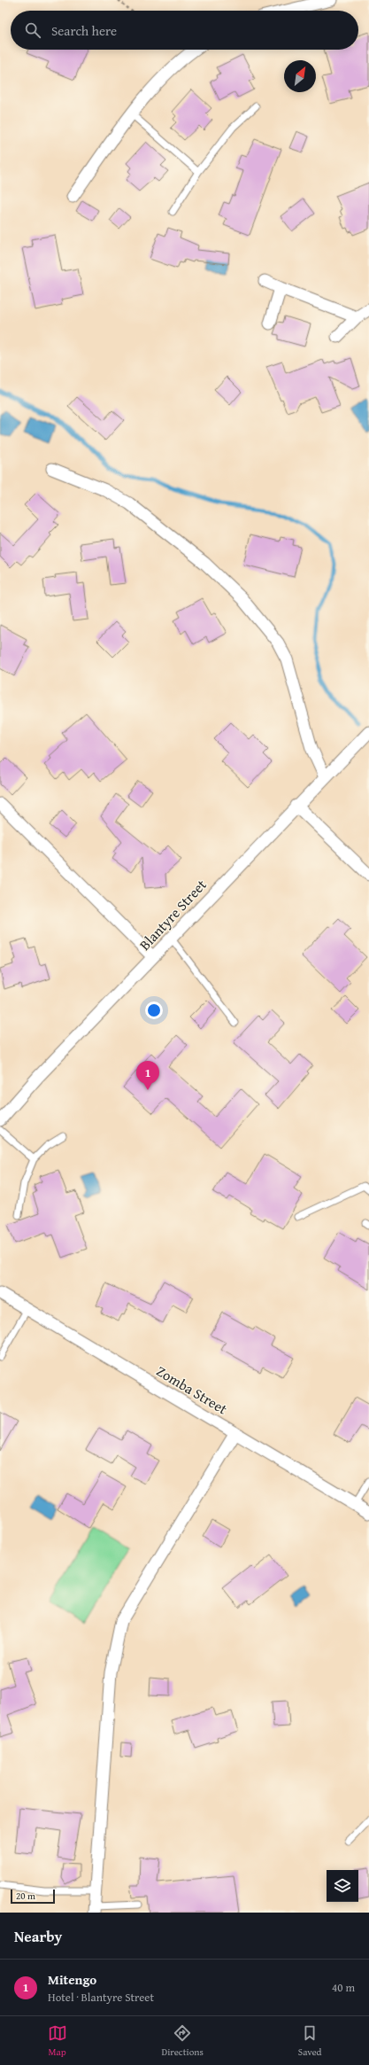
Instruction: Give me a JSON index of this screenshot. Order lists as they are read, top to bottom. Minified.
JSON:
{"streets":{"street":["Blantyre Street","Zomba Street"]},"scale_bar":"20 m","north":"top right","page":{"search":"Search here","pins":"1","scale":"20 m","heading":"Nearby","list":[{"mark":"1","name":"Mitengo","note":"Hotel · Blantyre Street","value":"40 m"}],"nav":["Map","Directions","Saved"]}}
